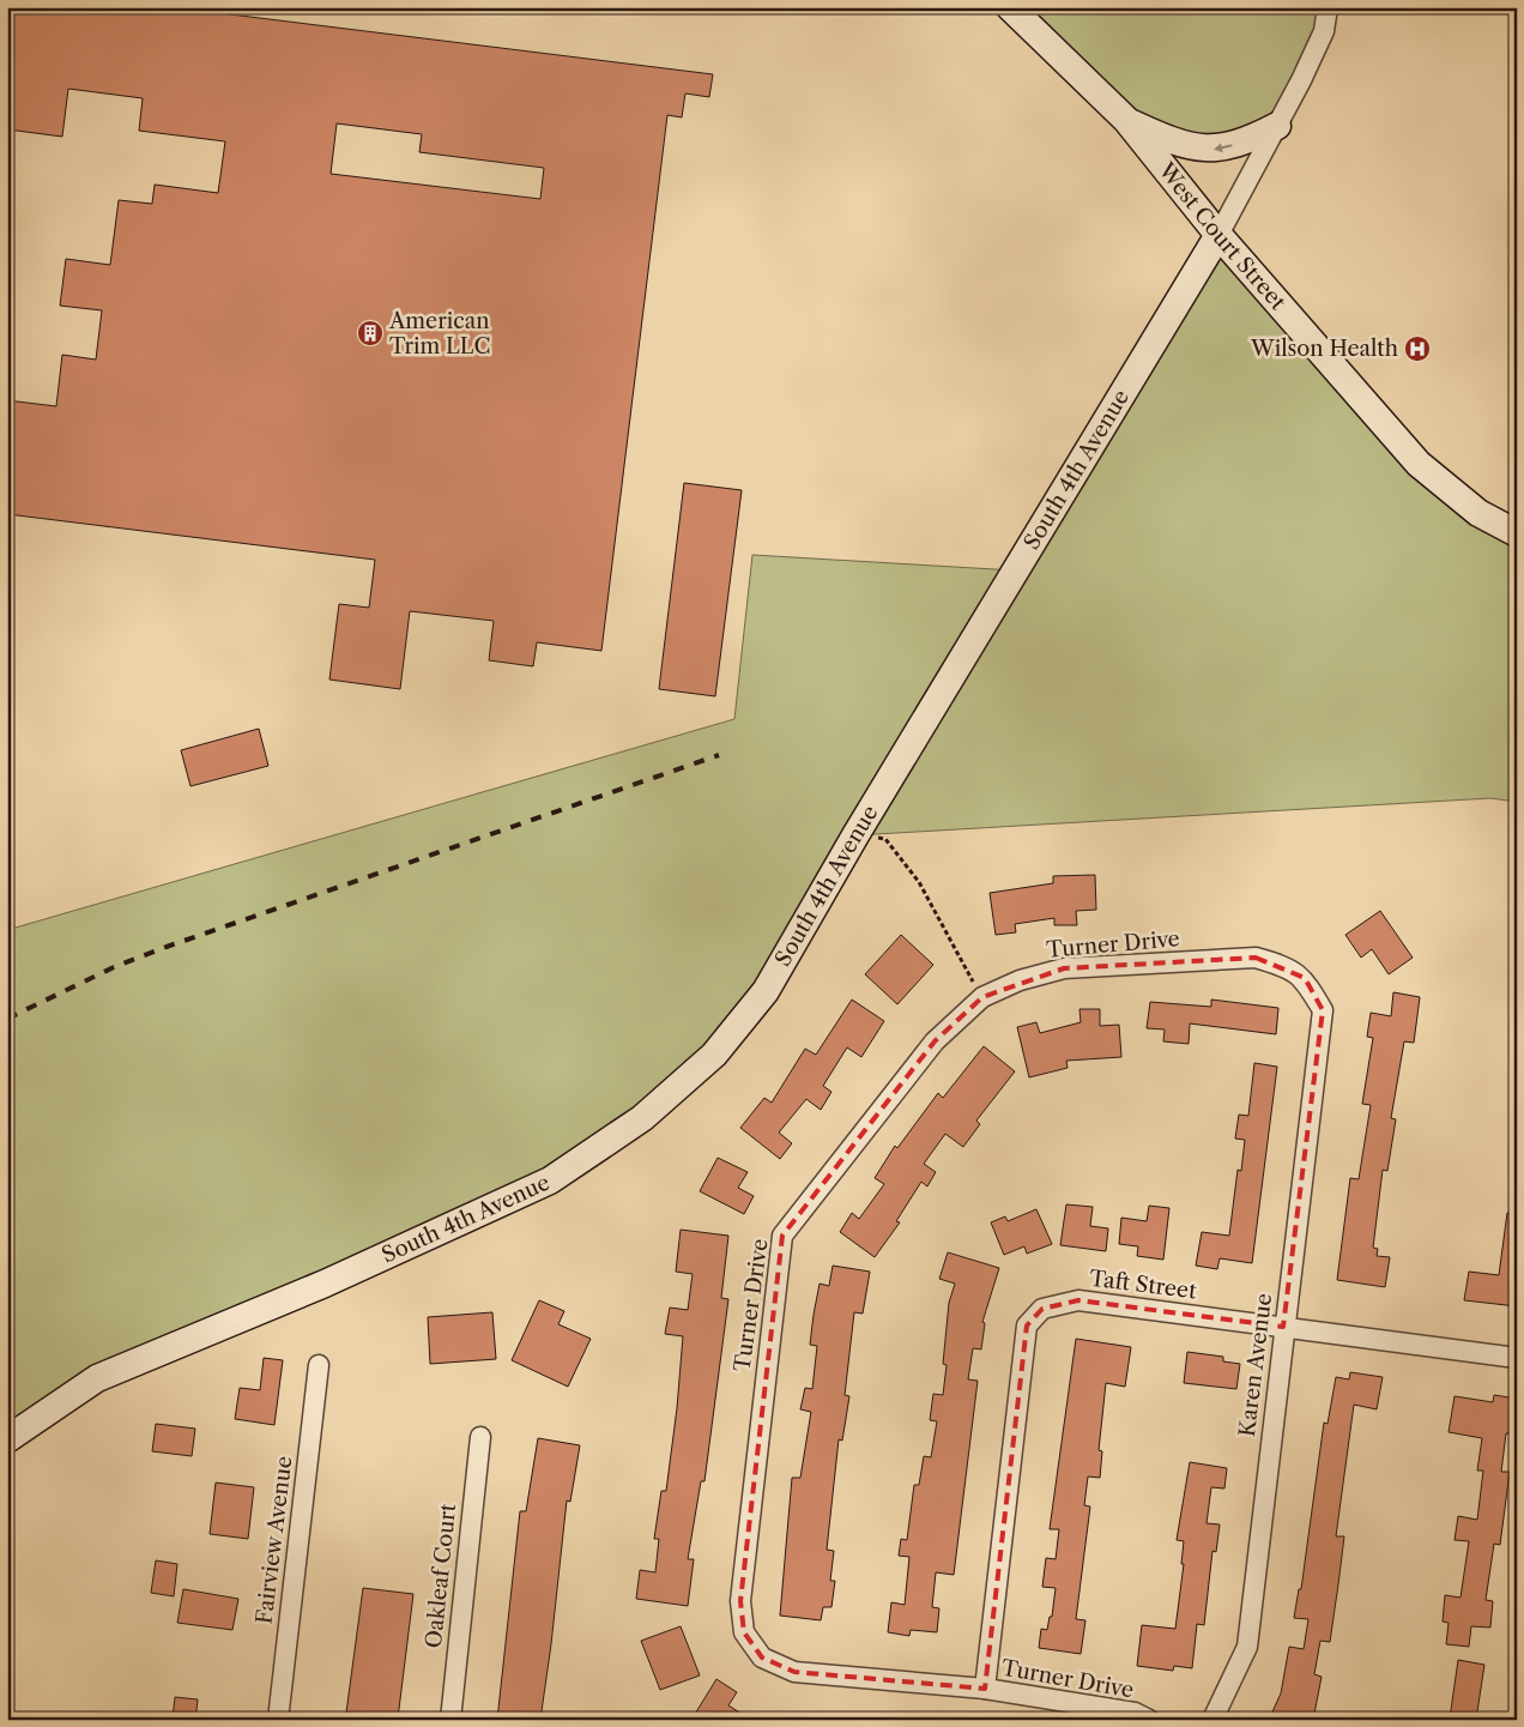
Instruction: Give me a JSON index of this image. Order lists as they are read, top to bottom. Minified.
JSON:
{"streets":{"street":["West Court Street","South 4th Avenue","Turner Drive","Taft Street","Karen Avenue","Fairview Avenue","Oakleaf Court"]},"crossings":[["West Court Street","South 4th Avenue"],["Turner Drive","Taft Street"],["Turner Drive","Karen Avenue"],["Taft Street","Karen Avenue"]],"places":{"building":["American Trim LLC"],"hospital":["Wilson Health"]}}
